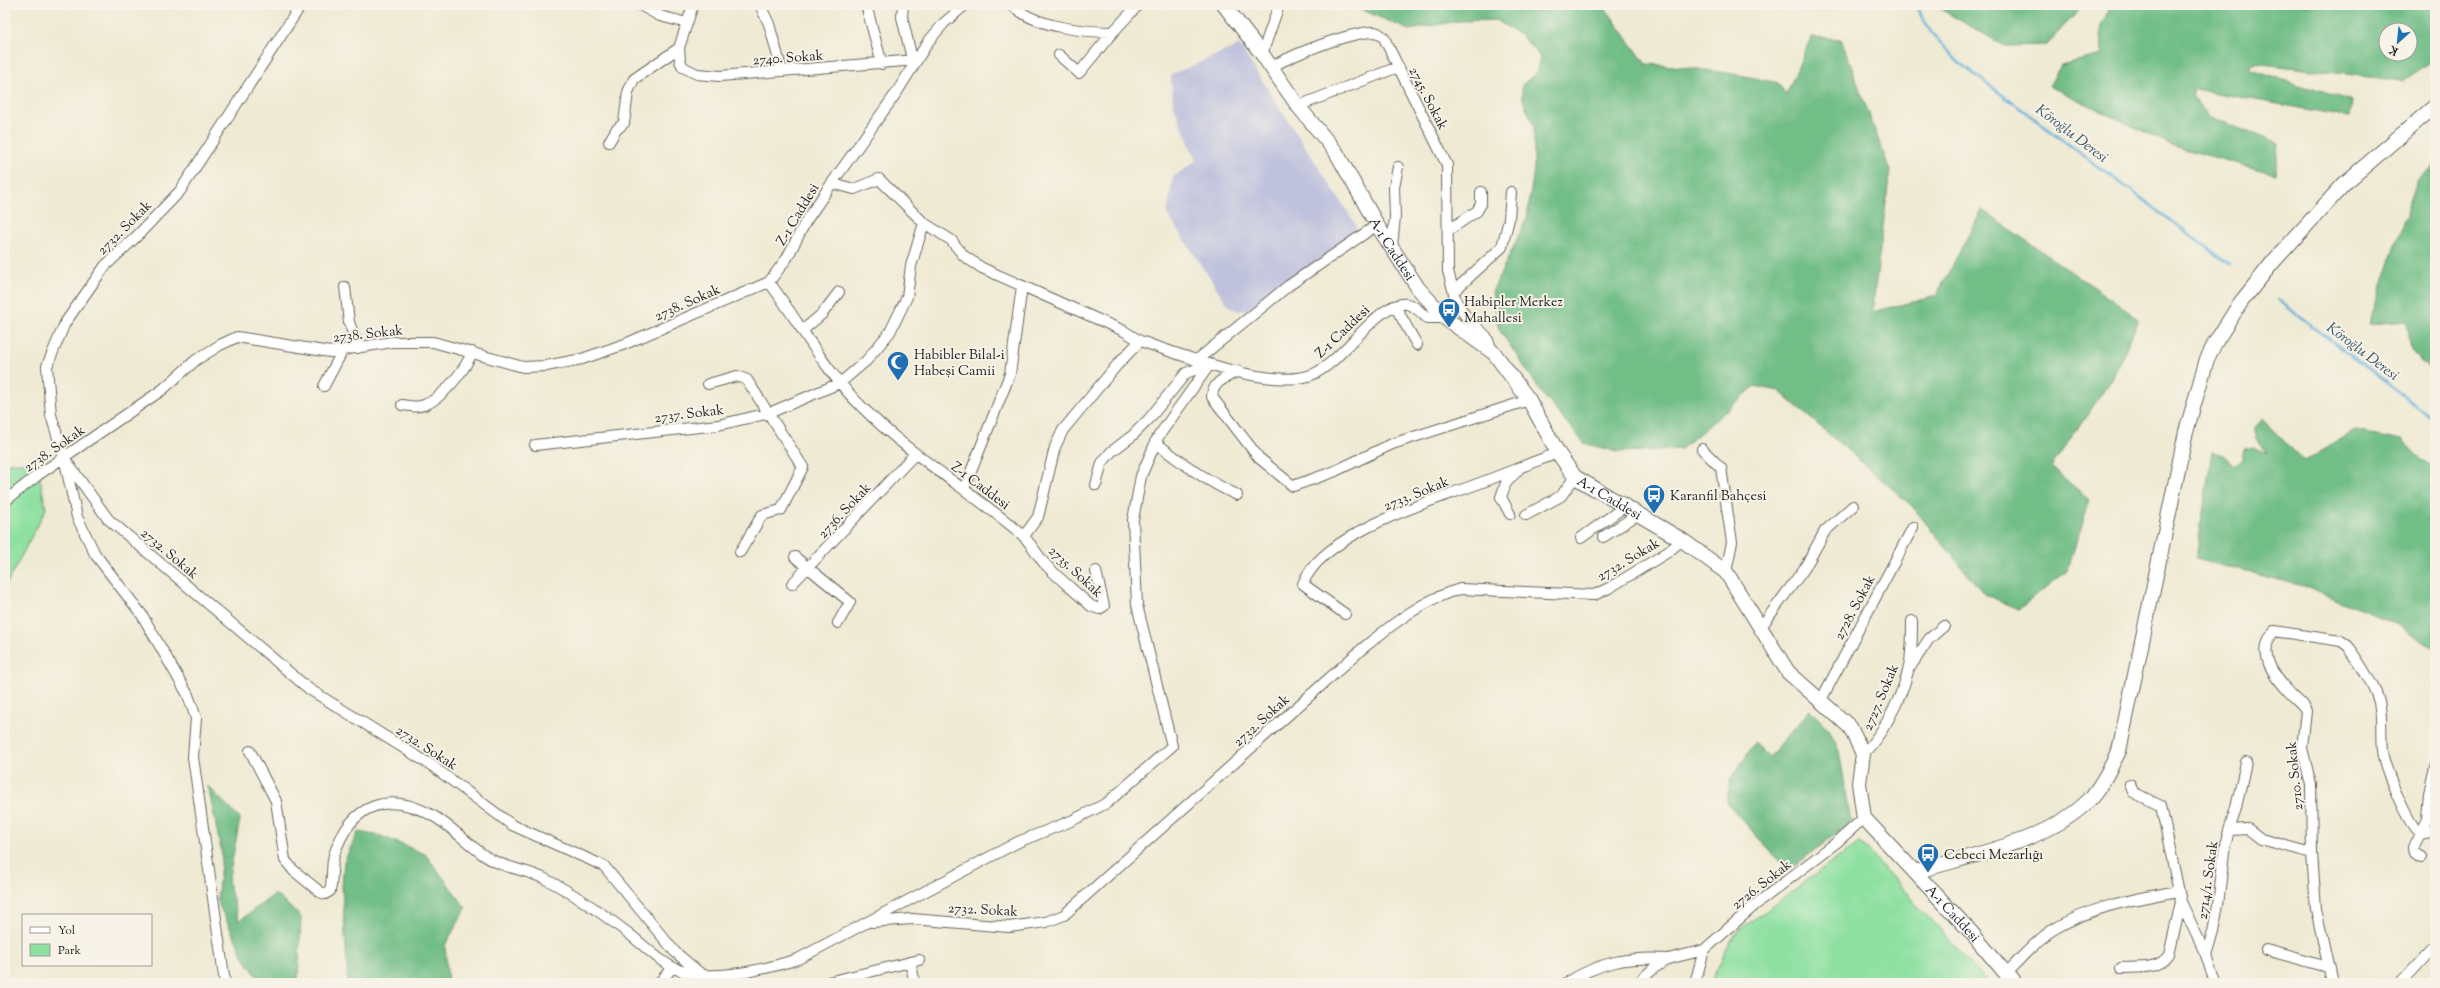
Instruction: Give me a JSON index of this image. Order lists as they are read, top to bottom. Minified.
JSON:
{"streets":{"main road":["A-1 Caddesi"],"street":["2740. Sokak","2745. Sokak","Z-1 Caddesi","2732. Sokak","2738. Sokak","2737. Sokak","2733. Sokak","2736. Sokak","2735. Sokak","2728. Sokak","2727. Sokak","2710. Sokak","2714/1. Sokak","2726. Sokak"]},"crossings":[["2740. Sokak","Z-1 Caddesi"],["2745. Sokak","A-1 Caddesi"],["Z-1 Caddesi","2738. Sokak"],["Z-1 Caddesi","2737. Sokak"],["Z-1 Caddesi","2736. Sokak"],["Z-1 Caddesi","2735. Sokak"],["2732. Sokak","A-1 Caddesi"],["2732. Sokak","2738. Sokak"],["A-1 Caddesi","2733. Sokak"],["A-1 Caddesi","2728. Sokak"],["A-1 Caddesi","2727. Sokak"],["A-1 Caddesi","2726. Sokak"]],"water":["Köroğlu Deresi"],"places":{"bus stop":["Habipler Merkez Mahallesi","Karanfil Bahçesi","Cebeci Mezarlığı"],"mosque":["Habibler Bilal-i Habeşi Camii"]},"legend":["Yol","Park"],"north":"bottom left"}
